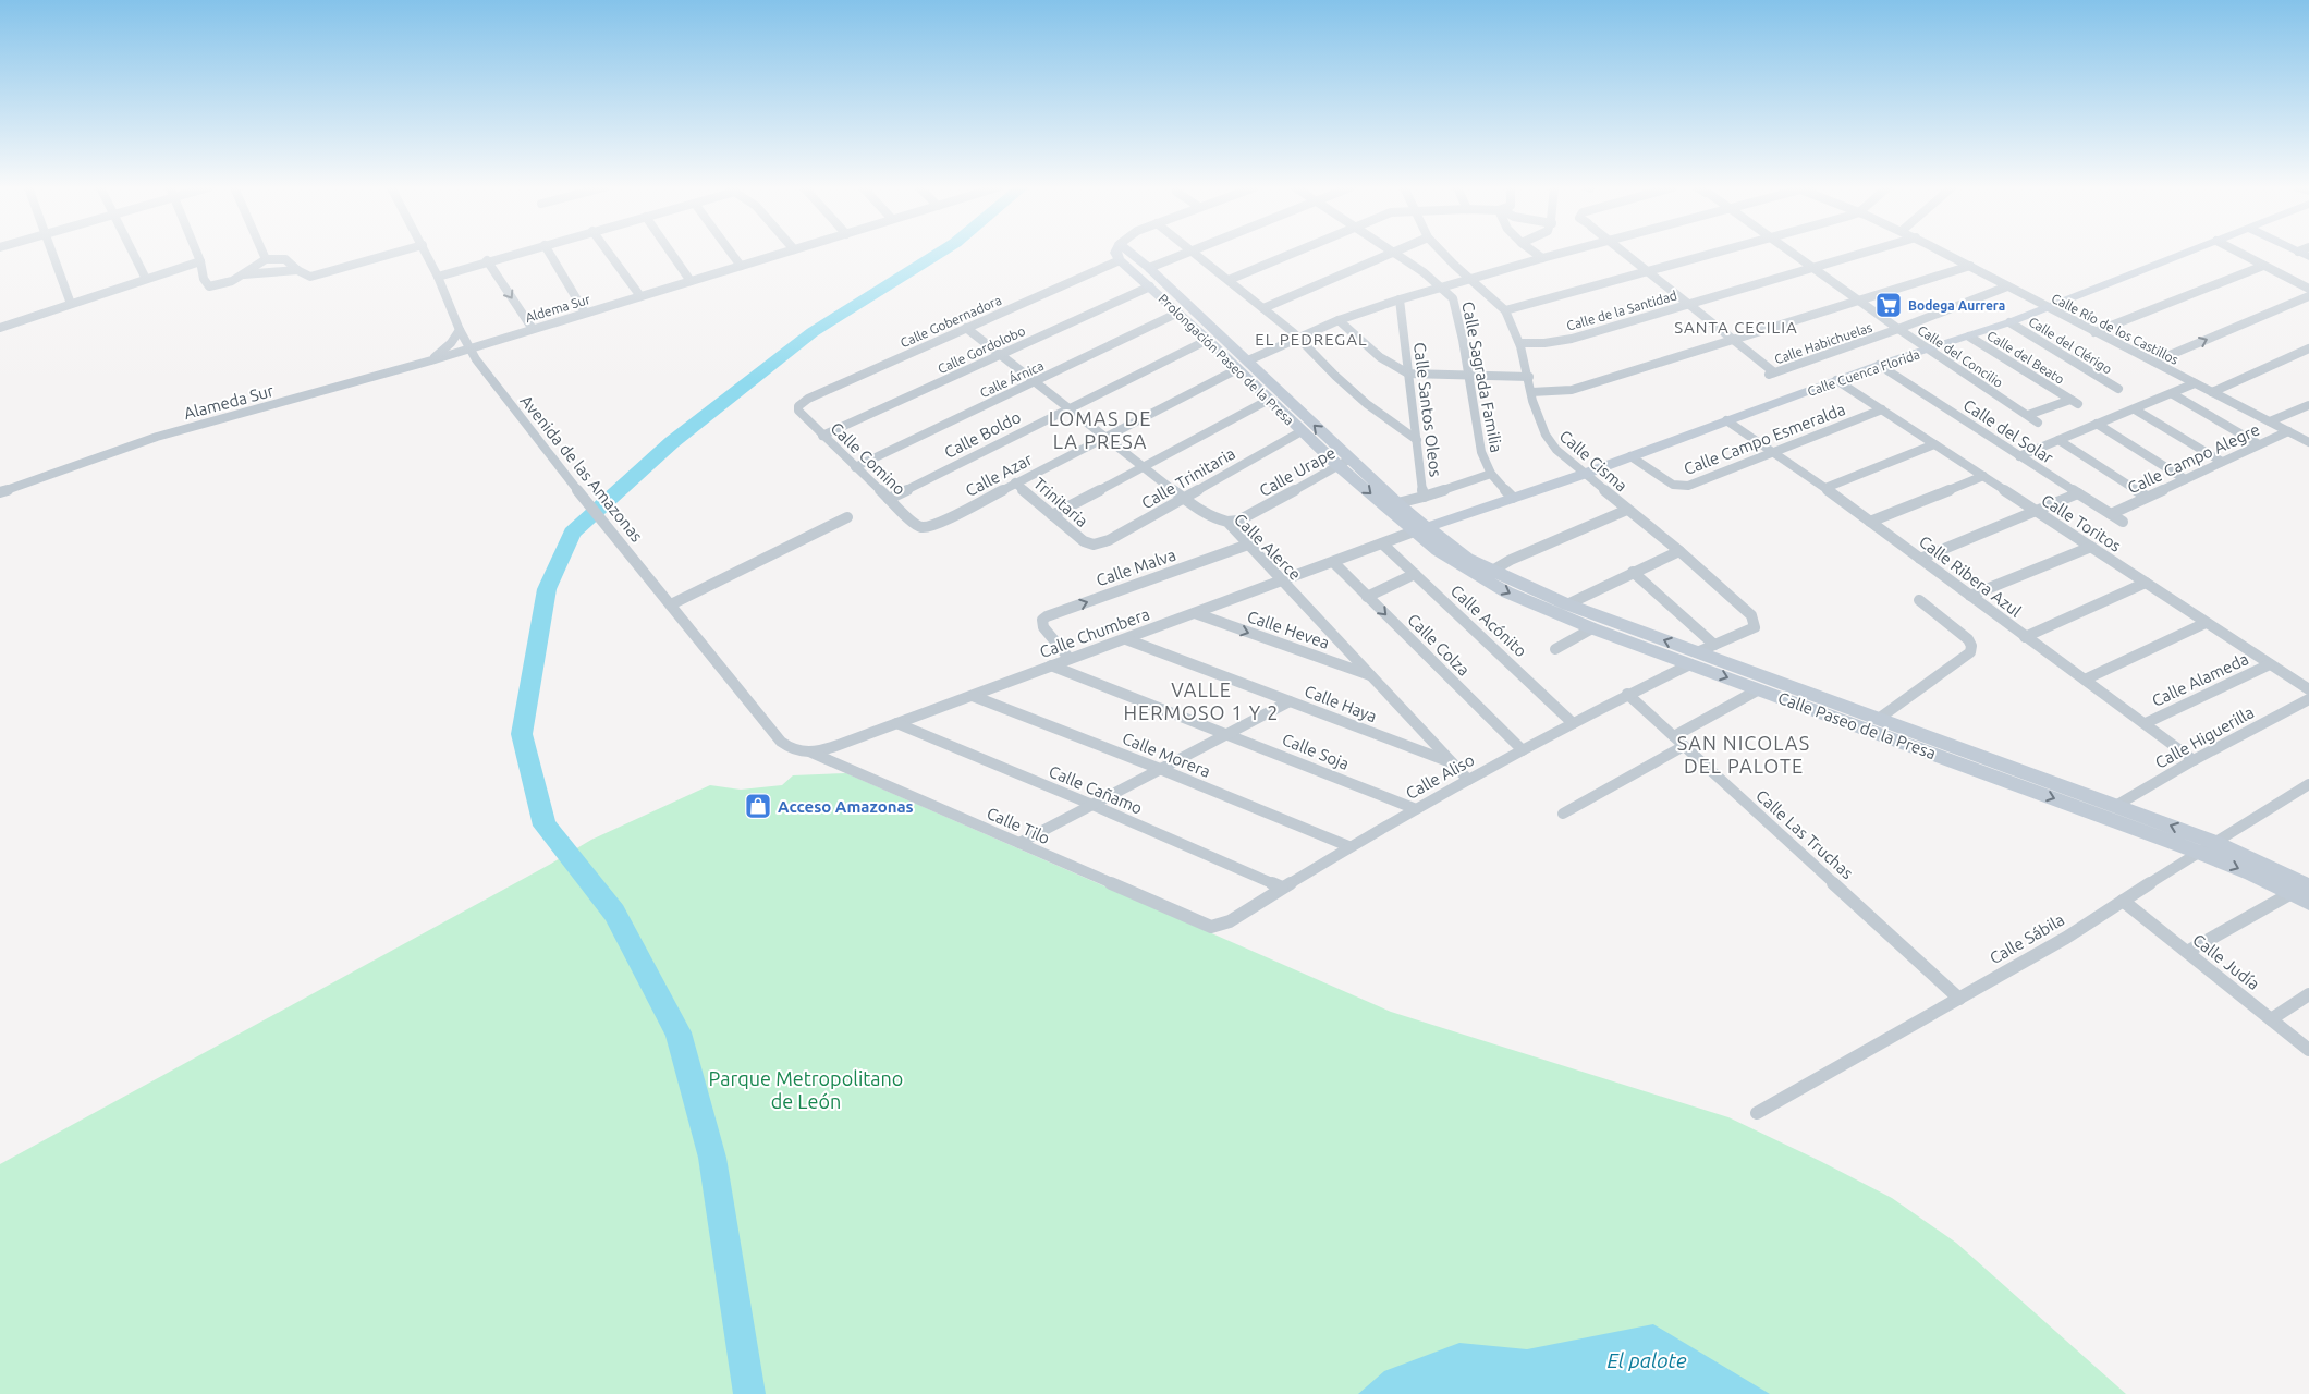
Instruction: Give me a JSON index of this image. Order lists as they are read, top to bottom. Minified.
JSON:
{"streets":{"street":["Aldema Sur","Calle de la Santidad","Calle Gobernadora","Calle Río de los Castillos","Calle Habichuelas","Calle del Clérigo","Calle Gordolobo","Calle del Concilio","Calle del Beato","Prolongación Paseo de la Presa","Calle Cuenca Florida","Calle Sagrada Familia","Calle Árnica","Alameda Sur","Calle Santos Oleos","Calle del Solar","Calle Boldo","Calle Campo Esmeralda","Calle Comino","Calle Campo Alegre","Calle Cisma","Avenida de las Amazonas","Calle Urape","Calle Azar","Calle Trinitaria","Trinitaria","Calle Toritos","Calle Alerce","Calle Malva","Calle Ribera Azul","Calle Acónito","Calle Hevea","Calle Chumbera","Calle Colza","Calle Alameda","Calle Haya","Calle Paseo de la Presa","Calle Higuerilla","Calle Soja","Calle Morera","Calle Aliso","Calle Cañamo","Calle Tilo","Calle Las Truchas","Calle Sábila","Calle Judía"]},"crossings":[["Aldema Sur","Alameda Sur"],["Aldema Sur","Avenida de las Amazonas"],["Calle de la Santidad","Calle del Concilio"],["Calle de la Santidad","Calle Cisma"],["Calle Gobernadora","Prolongación Paseo de la Presa"],["Calle Gobernadora","Calle Comino"],["Calle Gobernadora","Calle Alerce"],["Calle Río de los Castillos","Calle Habichuelas"],["Calle Río de los Castillos","Calle Cuenca Florida"],["Calle Río de los Castillos","Calle Campo Alegre"],["Calle Habichuelas","Calle del Concilio"],["Calle del Clérigo","Calle Cuenca Florida"],["Calle Gordolobo","Prolongación Paseo de la Presa"],["Calle Gordolobo","Calle Comino"],["Calle Gordolobo","Calle Alerce"],["Calle del Concilio","Calle del Beato"],["Calle del Concilio","Calle Cuenca Florida"],["Calle del Beato","Calle Cuenca Florida"],["Prolongación Paseo de la Presa","Calle Cuenca Florida"],["Prolongación Paseo de la Presa","Calle Árnica"],["Prolongación Paseo de la Presa","Calle Santos Oleos"],["Prolongación Paseo de la Presa","Calle Boldo"],["Prolongación Paseo de la Presa","Calle Urape"],["Prolongación Paseo de la Presa","Calle Azar"],["Prolongación Paseo de la Presa","Calle Trinitaria"],["Prolongación Paseo de la Presa","Calle Chumbera"],["Prolongación Paseo de la Presa","Calle Paseo de la Presa"],["Calle Cuenca Florida","Calle Sagrada Familia"],["Calle Cuenca Florida","Calle del Solar"],["Calle Cuenca Florida","Calle Campo Esmeralda"],["Calle Cuenca Florida","Calle Cisma"],["Calle Cuenca Florida","Calle Toritos"],["Calle Cuenca Florida","Calle Ribera Azul"],["Calle Cuenca Florida","Calle Chumbera"],["Calle Cuenca Florida","Calle Paseo de la Presa"],["Calle Sagrada Familia","Calle Azar"],["Calle Árnica","Calle Comino"],["Calle Árnica","Calle Alerce"],["Alameda Sur","Avenida de las Amazonas"],["Calle Santos Oleos","Calle Azar"],["Calle del Solar","Calle Campo Alegre"],["Calle Boldo","Calle Comino"],["Calle Boldo","Calle Alerce"],["Calle Campo Esmeralda","Calle Toritos"],["Calle Campo Esmeralda","Calle Ribera Azul"],["Calle Comino","Calle Azar"],["Calle Cisma","Calle Azar"],["Calle Cisma","Calle Aliso"],["Avenida de las Amazonas","Calle Chumbera"],["Avenida de las Amazonas","Calle Tilo"],["Calle Urape","Calle Alerce"],["Calle Azar","Trinitaria"],["Calle Azar","Calle Alerce"],["Calle Trinitaria","Trinitaria"],["Calle Trinitaria","Calle Alerce"],["Calle Toritos","Calle Alameda"],["Calle Alerce","Calle Malva"],["Calle Alerce","Calle Hevea"],["Calle Alerce","Calle Chumbera"],["Calle Alerce","Calle Haya"],["Calle Alerce","Calle Aliso"],["Calle Malva","Calle Chumbera"],["Calle Ribera Azul","Calle Alameda"],["Calle Ribera Azul","Calle Higuerilla"],["Calle Acónito","Calle Chumbera"],["Calle Acónito","Calle Aliso"],["Calle Hevea","Calle Chumbera"],["Calle Chumbera","Calle Colza"],["Calle Chumbera","Calle Haya"],["Calle Chumbera","Calle Paseo de la Presa"],["Calle Chumbera","Calle Soja"],["Calle Chumbera","Calle Morera"],["Calle Chumbera","Calle Cañamo"],["Calle Chumbera","Calle Tilo"],["Calle Colza","Calle Aliso"],["Calle Paseo de la Presa","Calle Higuerilla"],["Calle Paseo de la Presa","Calle Aliso"],["Calle Paseo de la Presa","Calle Sábila"],["Calle Soja","Calle Aliso"],["Calle Morera","Calle Aliso"],["Calle Aliso","Calle Cañamo"],["Calle Aliso","Calle Tilo"],["Calle Aliso","Calle Las Truchas"],["Calle Las Truchas","Calle Sábila"],["Calle Sábila","Calle Judía"]],"one_way":["Calle Hevea","Calle Colza"],"districts":["SANTA CECILIA","EL PEDREGAL","LOMAS DE LA PRESA","VALLE HERMOSO 1 Y 2","SAN NICOLAS DEL PALOTE"],"water":["El palote"],"parks":["Parque Metropolitano de León"],"places":{"supermarket":["Bodega Aurrera"],"shop":["Acceso Amazonas"]}}
